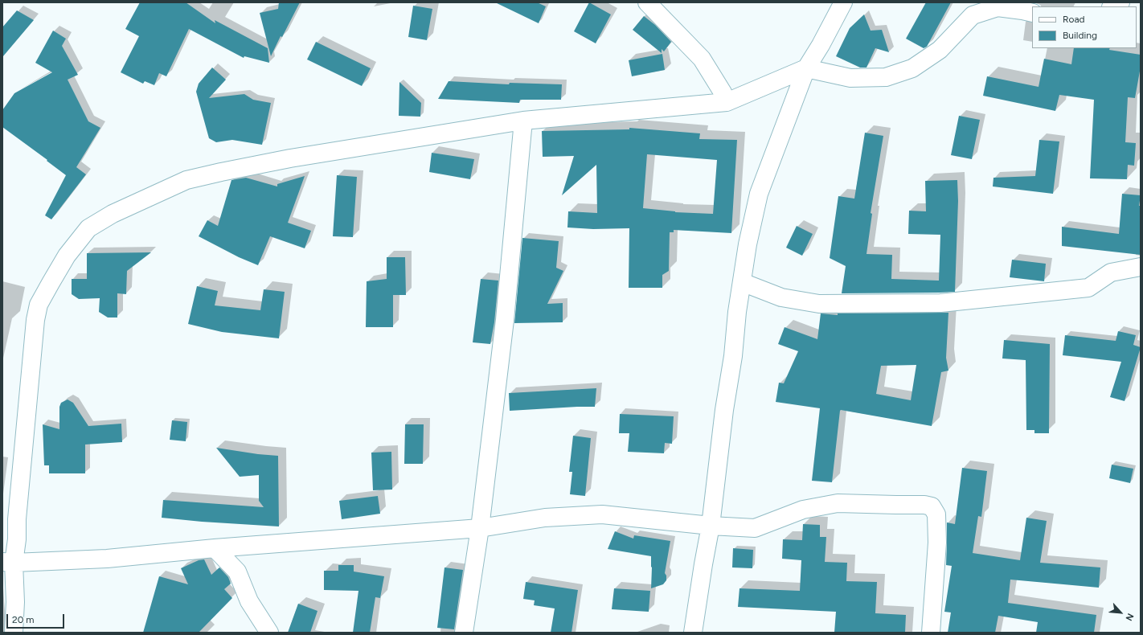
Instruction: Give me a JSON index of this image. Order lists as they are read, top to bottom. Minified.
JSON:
{"legend":["Road","Building"],"scale_bar":"20 m","north":"bottom right"}
